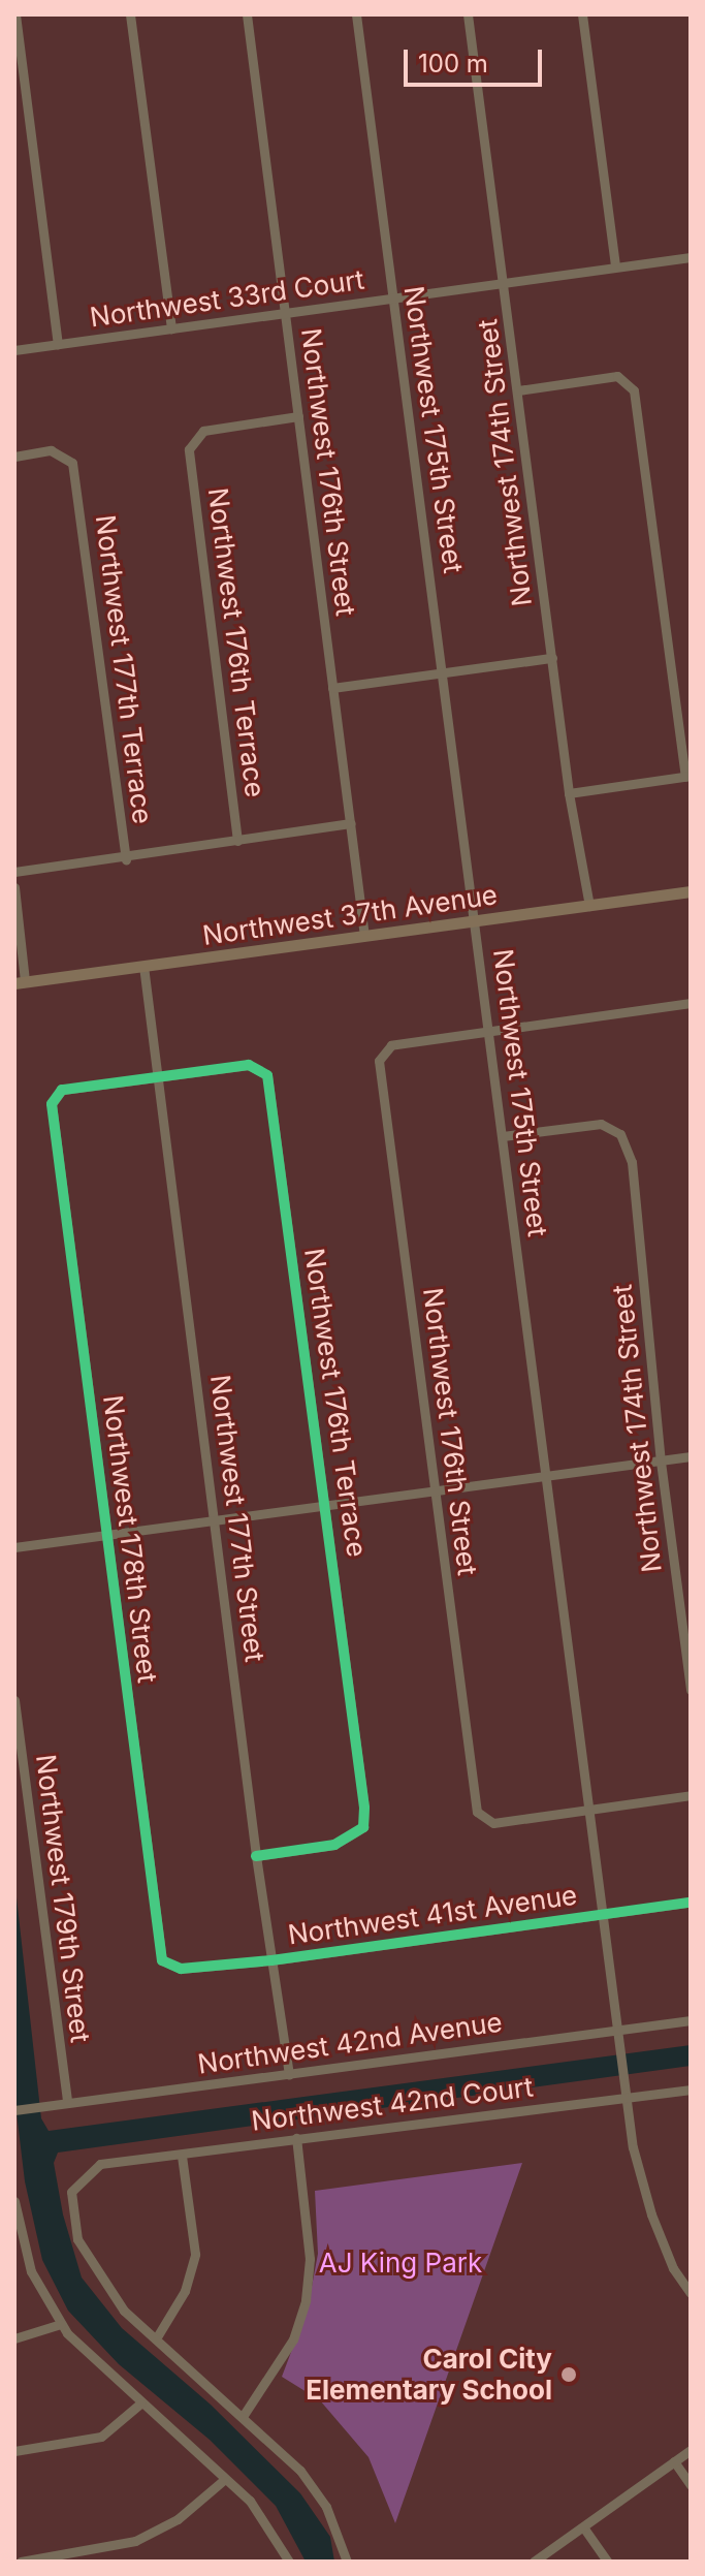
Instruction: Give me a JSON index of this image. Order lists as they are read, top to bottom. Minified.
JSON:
{"streets":{"main road":["Northwest 37th Avenue"],"street":["Northwest 33rd Court","Northwest 175th Street","Northwest 174th Street","Northwest 176th Street","Northwest 176th Terrace","Northwest 177th Terrace","Northwest 177th Street","Northwest 178th Street","Northwest 179th Street","Northwest 41st Avenue","Northwest 42nd Avenue","Northwest 42nd Court"]},"crossings":[["Northwest 33rd Court","Northwest 175th Street"],["Northwest 33rd Court","Northwest 174th Street"],["Northwest 33rd Court","Northwest 176th Street"],["Northwest 175th Street","Northwest 174th Street"],["Northwest 175th Street","Northwest 176th Street"],["Northwest 175th Street","Northwest 37th Avenue"],["Northwest 175th Street","Northwest 41st Avenue"],["Northwest 175th Street","Northwest 42nd Avenue"],["Northwest 175th Street","Northwest 42nd Court"],["Northwest 174th Street","Northwest 37th Avenue"],["Northwest 176th Street","Northwest 176th Terrace"],["Northwest 176th Street","Northwest 37th Avenue"],["Northwest 176th Terrace","Northwest 177th Street"],["Northwest 176th Terrace","Northwest 178th Street"],["Northwest 37th Avenue","Northwest 177th Street"],["Northwest 177th Street","Northwest 178th Street"],["Northwest 177th Street","Northwest 41st Avenue"],["Northwest 177th Street","Northwest 42nd Avenue"],["Northwest 178th Street","Northwest 41st Avenue"],["Northwest 179th Street","Northwest 42nd Avenue"]],"parks":["AJ King Park"],"places":["Carol City Elementary School"],"scale_bar":"100 m"}
